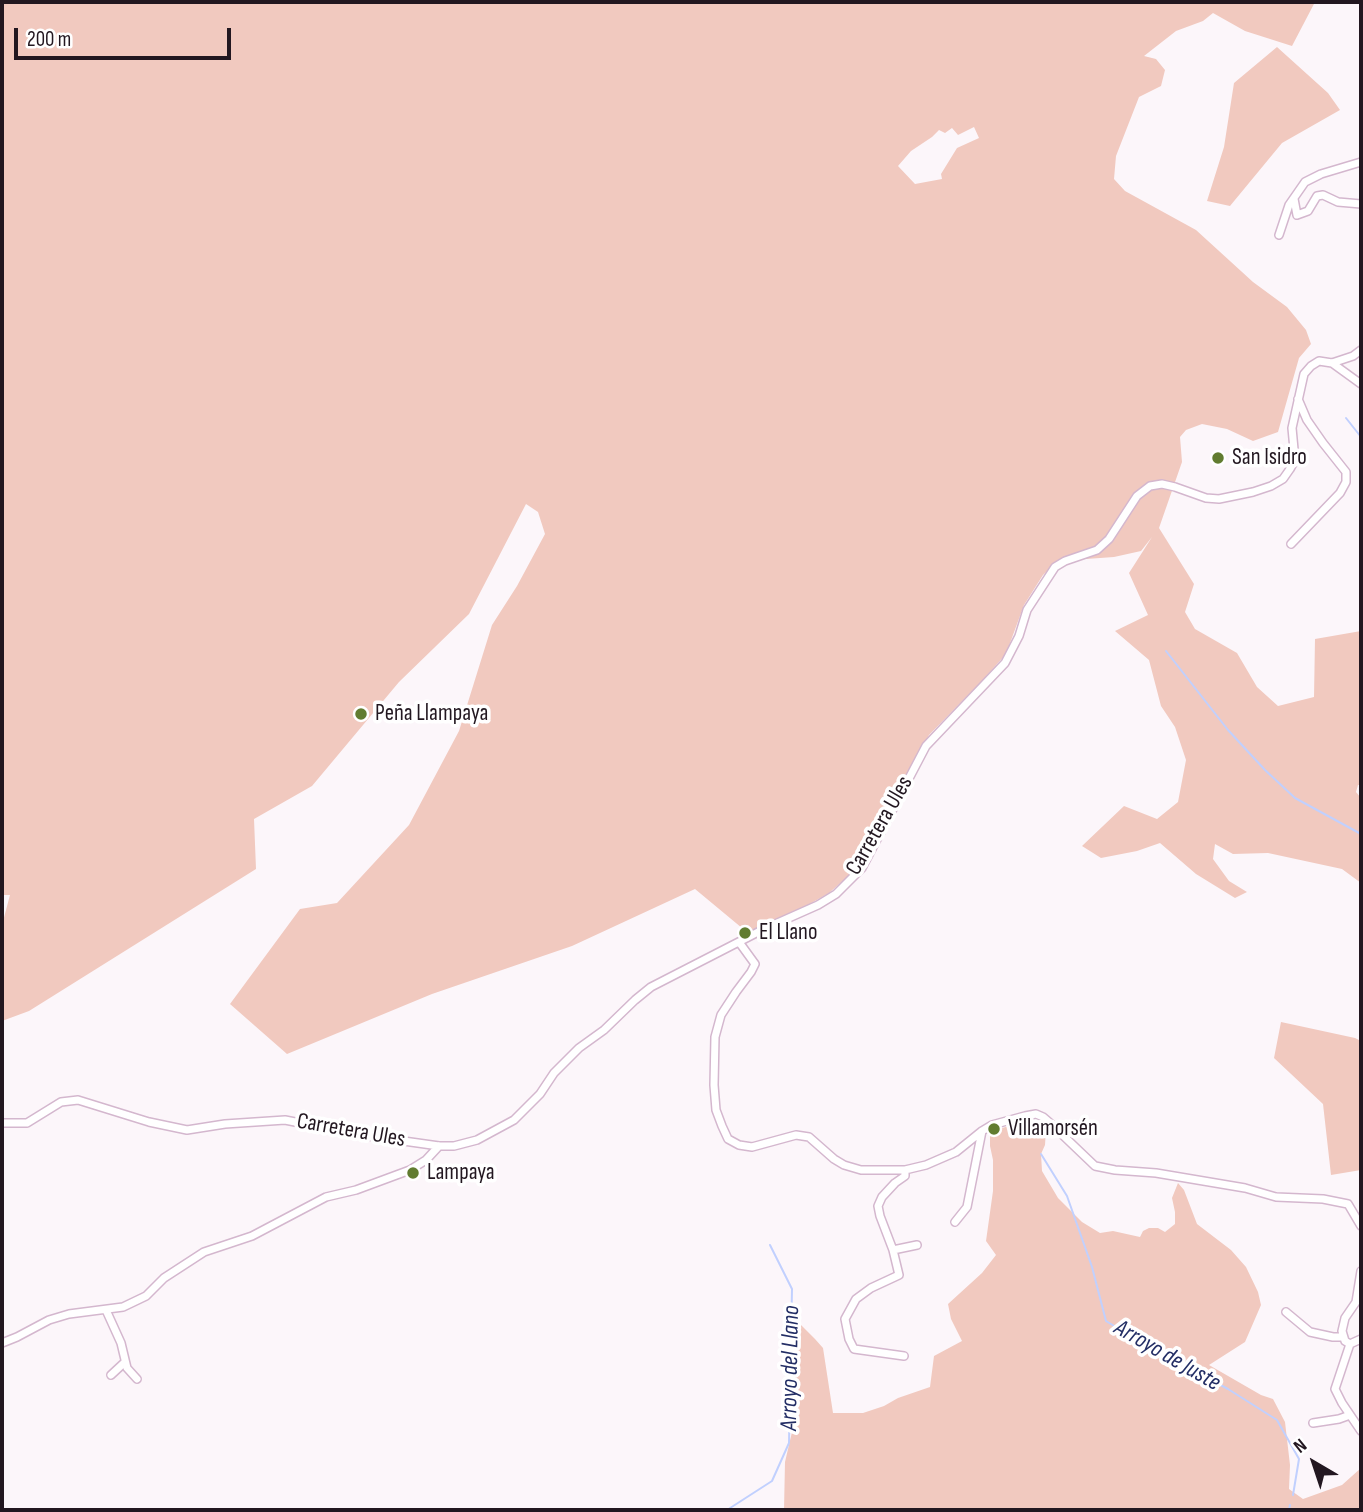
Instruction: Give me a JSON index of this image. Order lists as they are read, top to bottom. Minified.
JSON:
{"streets":{"street":["Carretera Ules"]},"water":["Arroyo de Juste","Arroyo del Llano"],"places":["San Isidro","Peña Llampaya","El Llano","Villamorsén","Lampaya"],"scale_bar":"200 m","north":"top left"}
